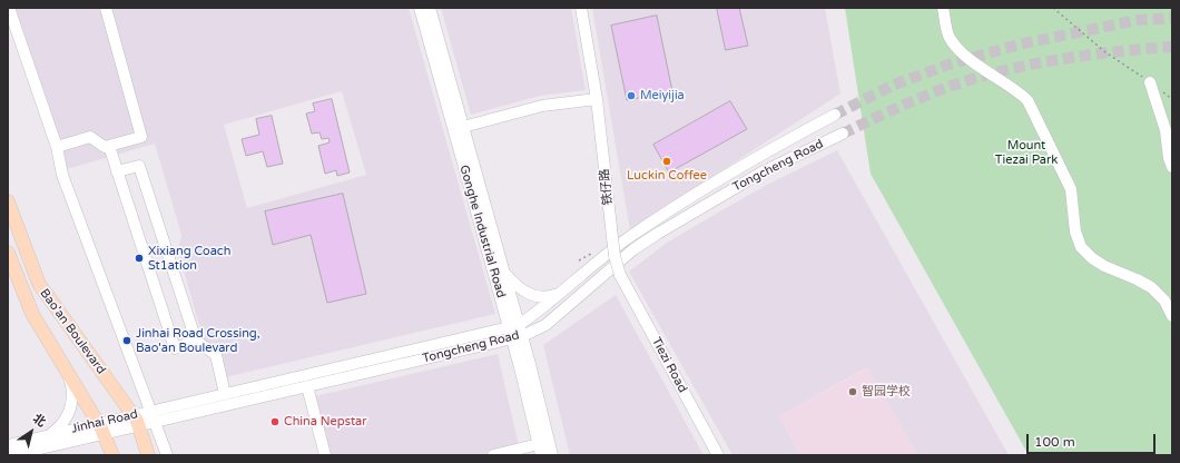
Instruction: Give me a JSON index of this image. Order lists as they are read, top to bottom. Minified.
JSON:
{"streets":{"main road":["Bao'an Boulevard"],"street":["Tongcheng Road","铁仔路","Gonghe Industrial Road","Tiezi Road","Jinhai Road"]},"crossings":[["Tongcheng Road","Gonghe Industrial Road"],["Tongcheng Road","Jinhai Road"],["铁仔路","Tiezi Road"],["Bao'an Boulevard","Jinhai Road"]],"parks":["Mount Tiezai Park"],"places":["Meiyijia","Luckin Coffee","Xixiang Coach St1ation","Jinhai Road Crossing, Bao'an Boulevard","智园学校","China Nepstar"],"scale_bar":"100 m","north":"top right"}
